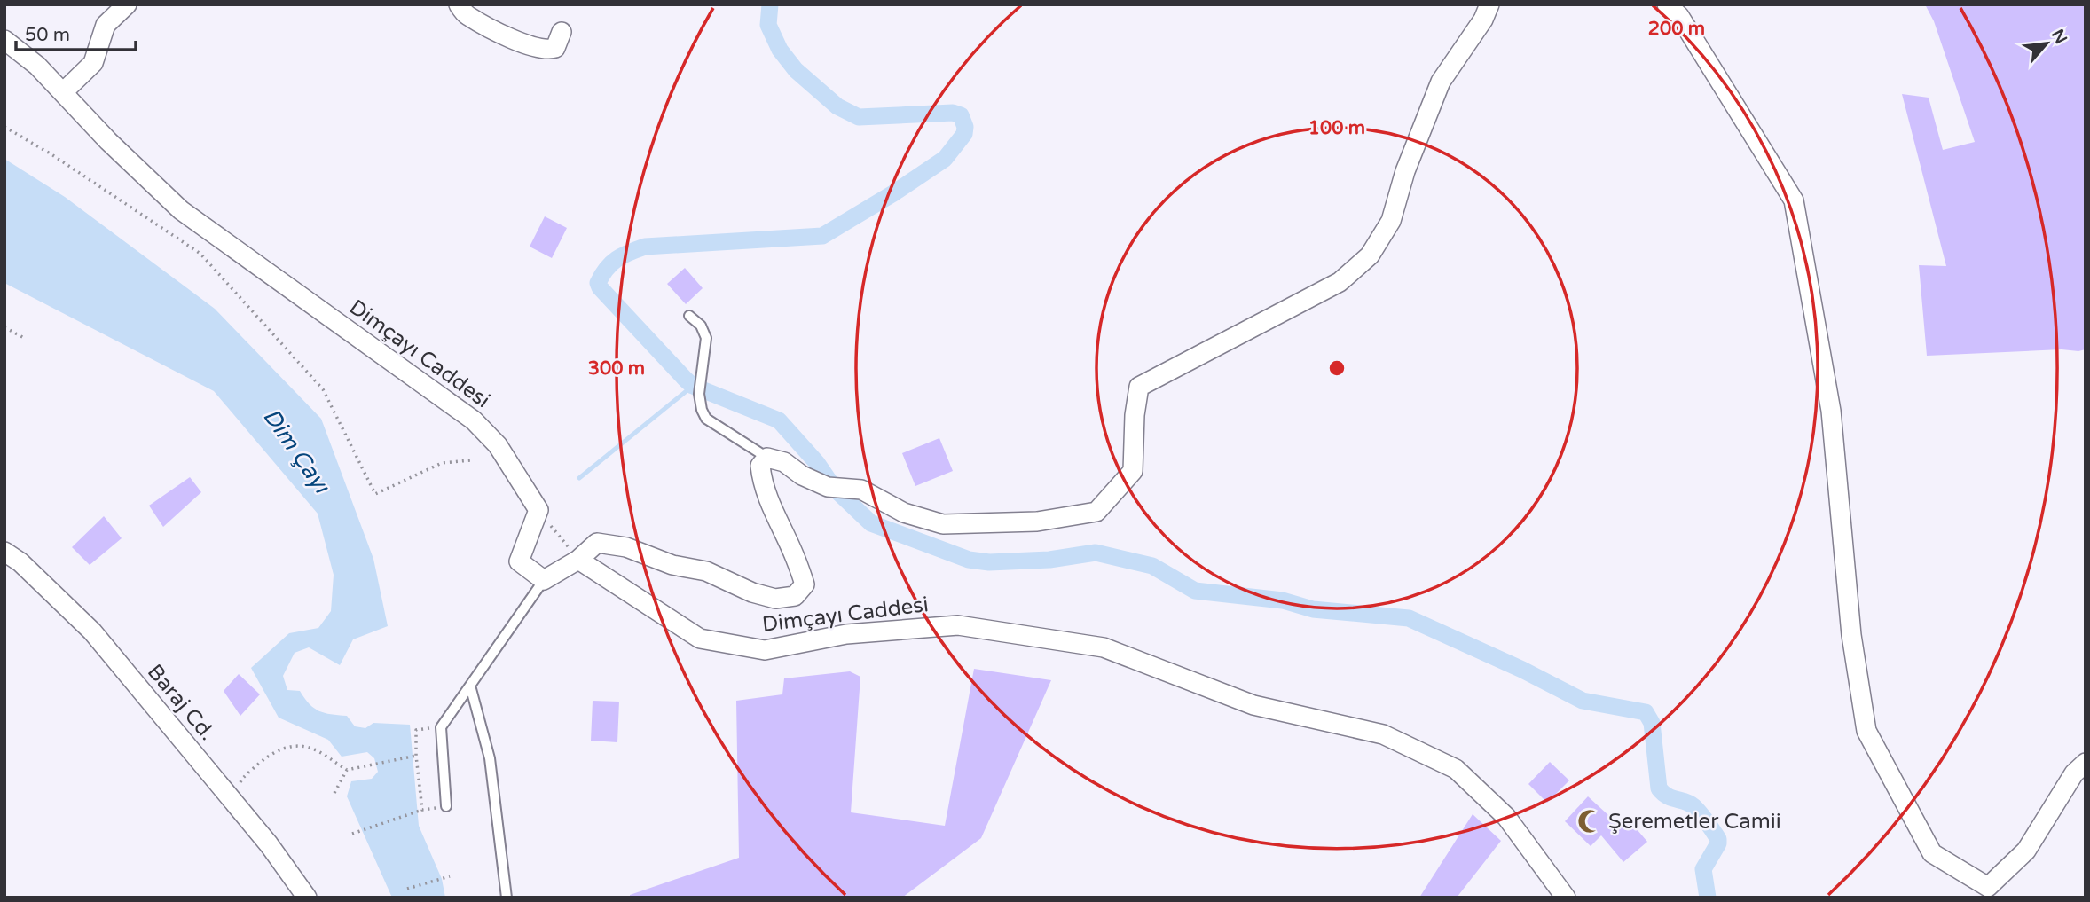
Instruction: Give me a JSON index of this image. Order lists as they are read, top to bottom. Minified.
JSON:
{"streets":{"street":["Dimçayı Caddesi","Baraj Cd."]},"water":["Dim Çayı"],"places":{"mosque":["Şeremetler Camii"]},"scale_bar":"50 m","north":"top right","rings":["200 m","100 m","300 m"]}
